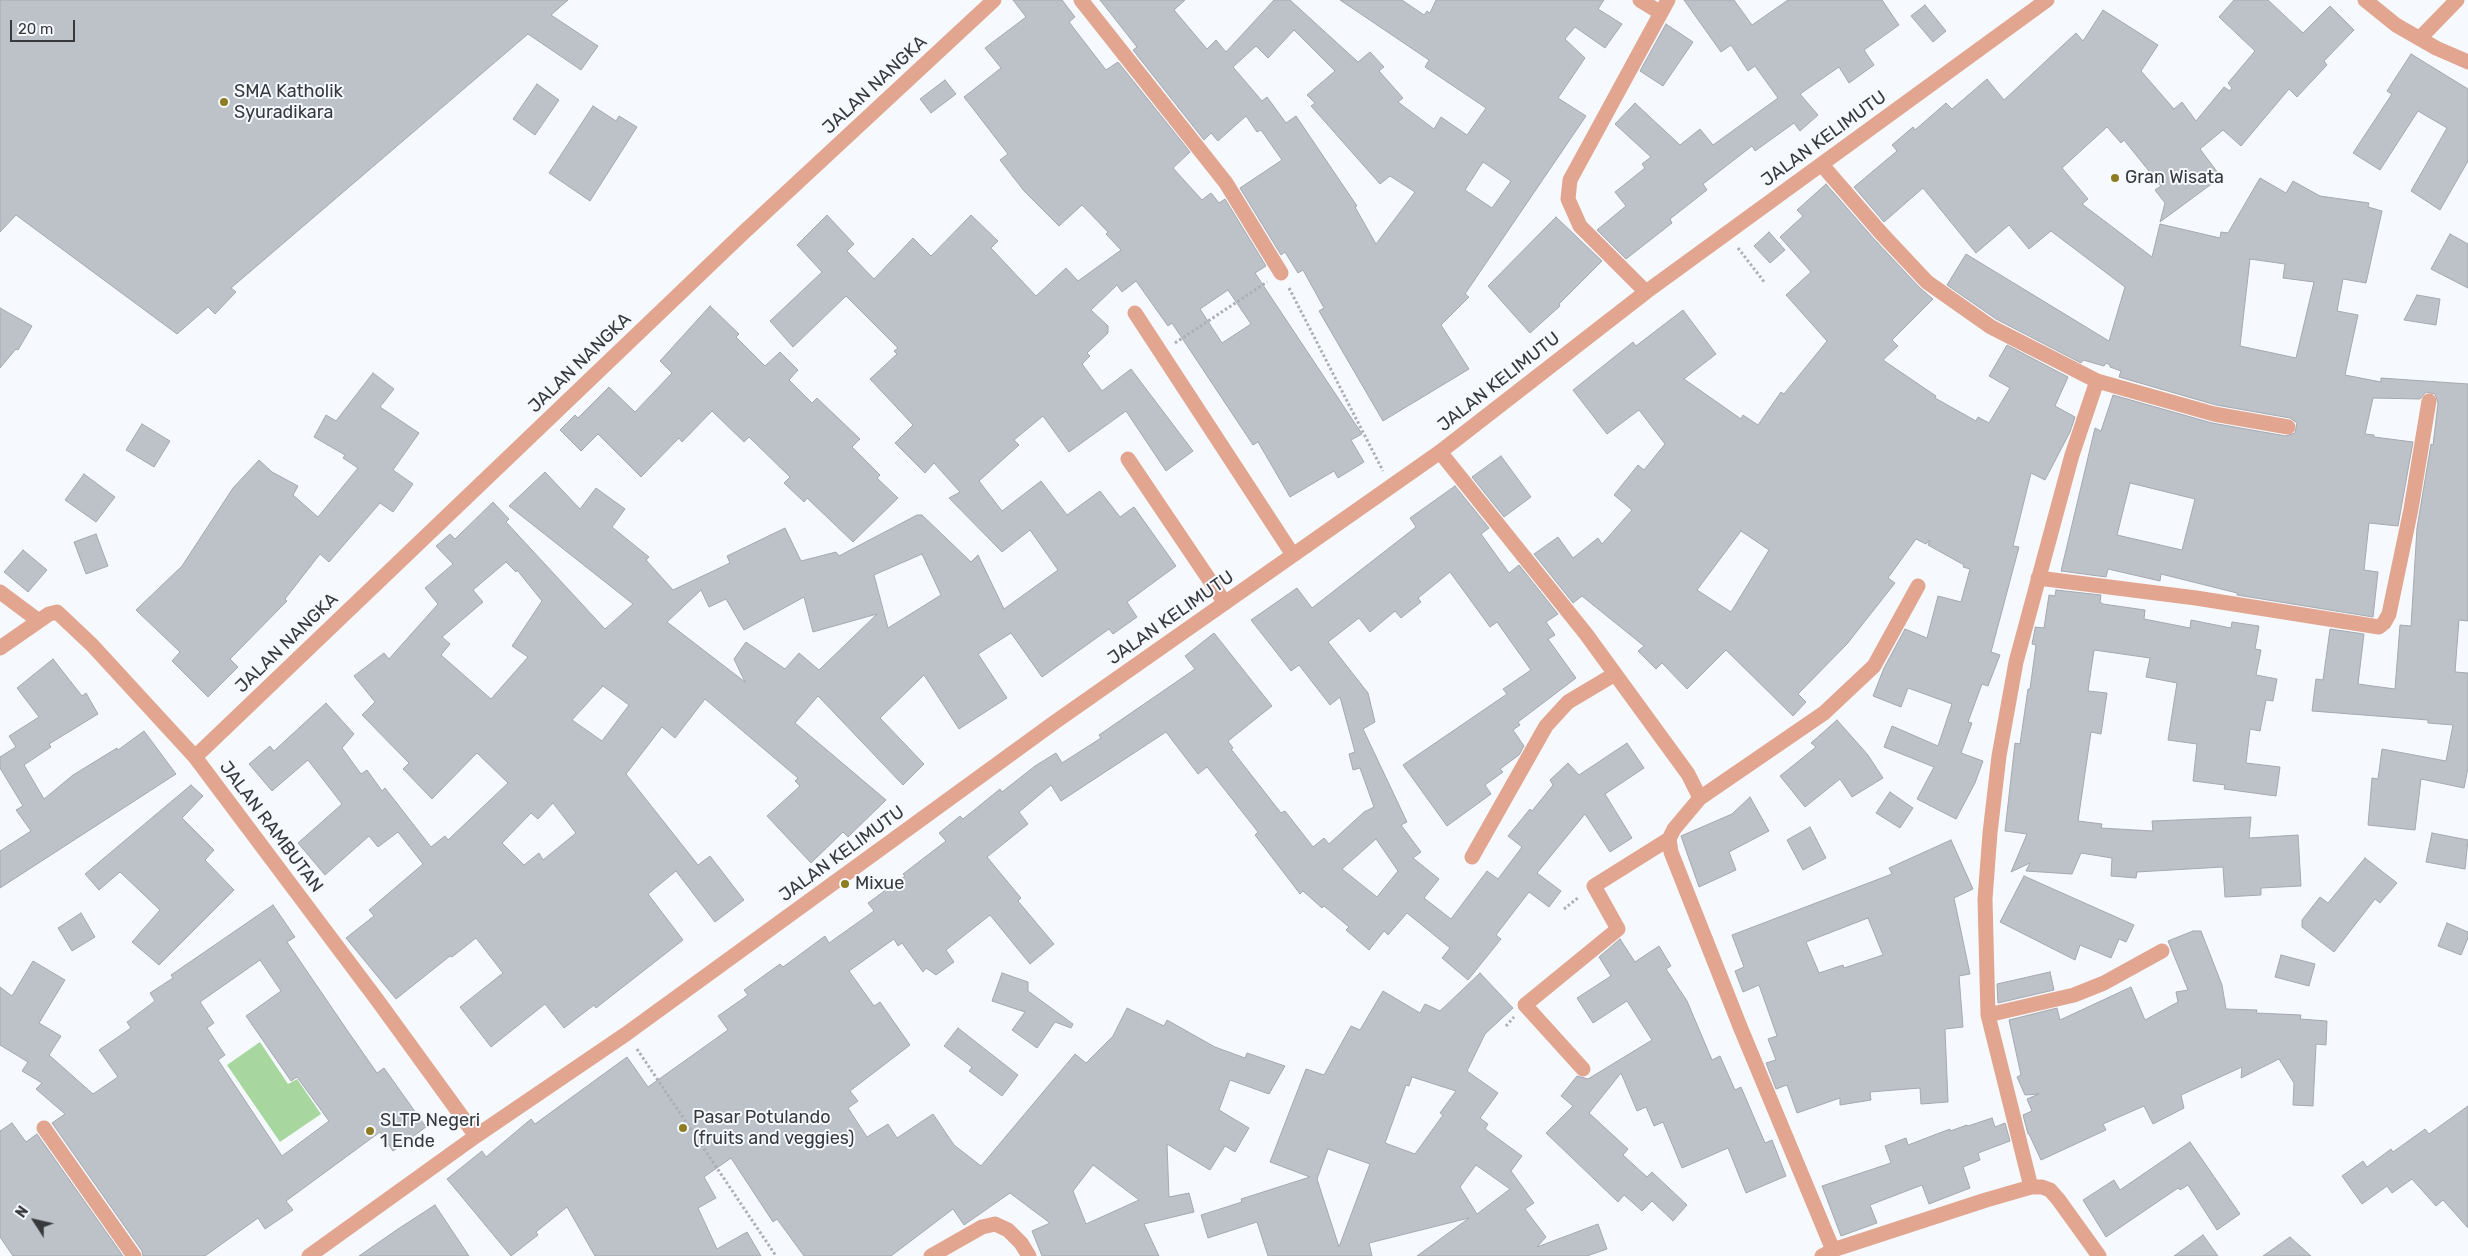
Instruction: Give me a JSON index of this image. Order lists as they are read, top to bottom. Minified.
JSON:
{"streets":{"street":["JALAN NANGKA","JALAN KELIMUTU","JALAN RAMBUTAN"]},"crossings":[["JALAN NANGKA","JALAN RAMBUTAN"],["JALAN KELIMUTU","JALAN RAMBUTAN"]],"places":["SMA Katholik Syuradikara","Gran Wisata","Mixue","Pasar Potulando (fruits and veggies)","SLTP Negeri 1 Ende"],"scale_bar":"20 m","north":"top left"}
